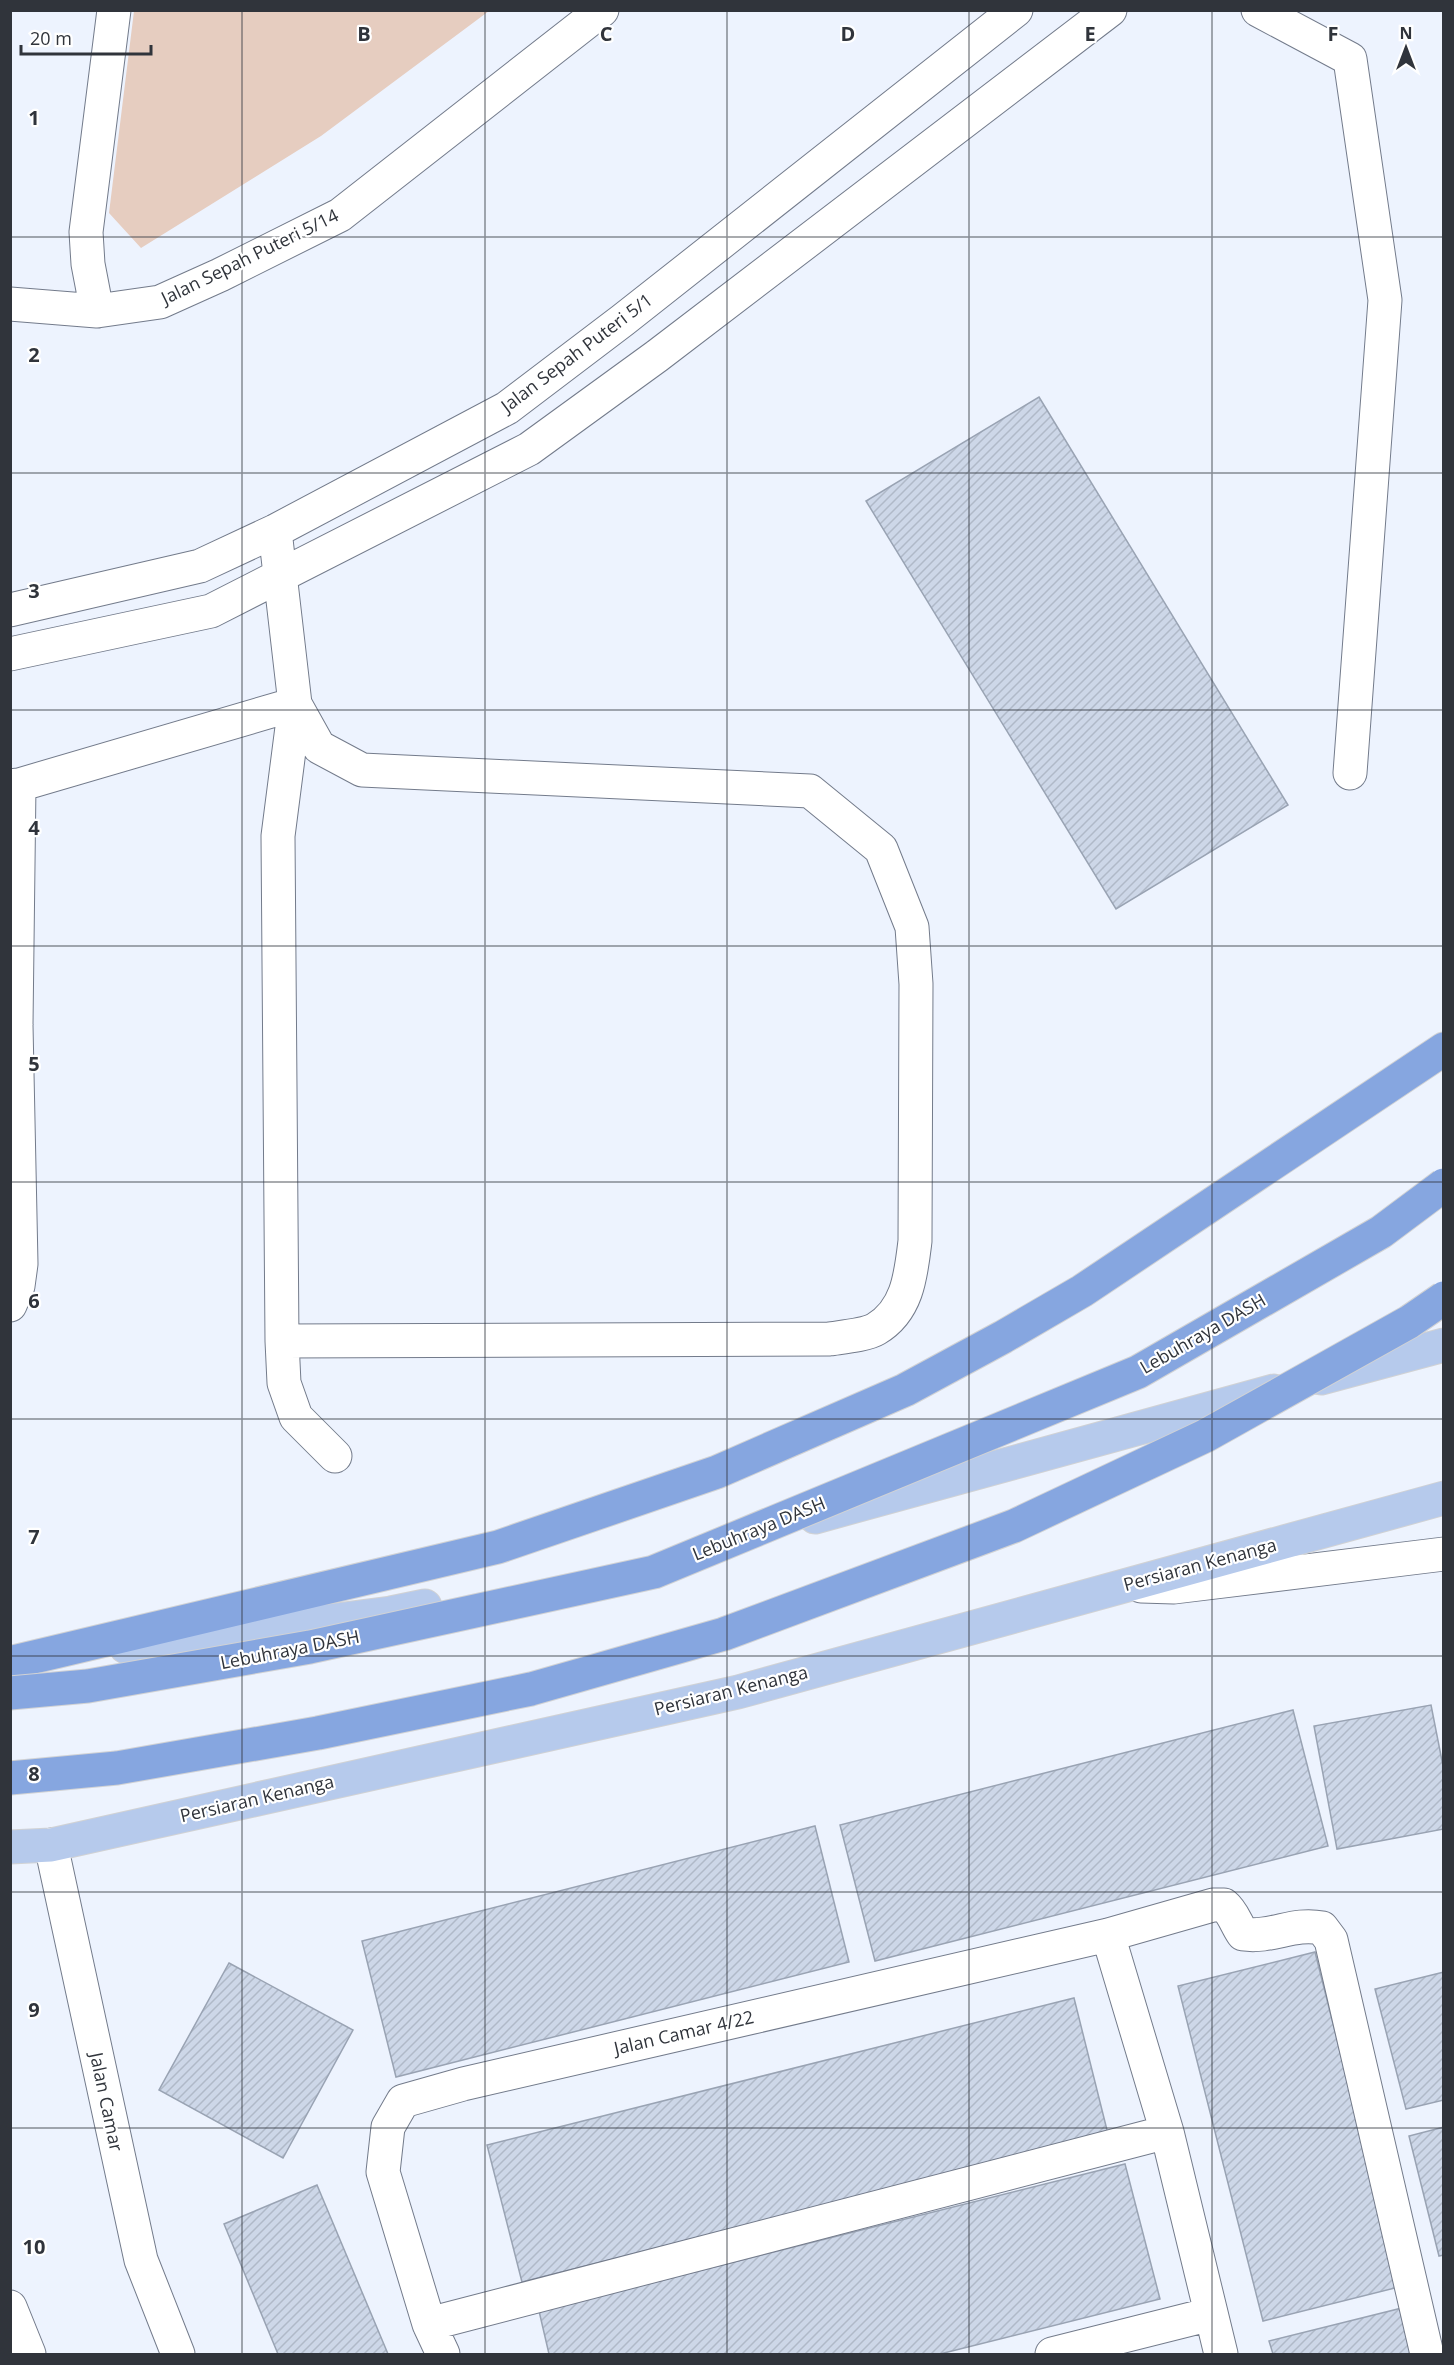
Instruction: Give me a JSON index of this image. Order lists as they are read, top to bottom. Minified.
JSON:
{"streets":{"highway":["Lebuhraya DASH"],"main road":["Persiaran Kenanga"],"street":["Jalan Sepah Puteri 5/14","Jalan Sepah Puteri 5/1","Jalan Camar 4/22","Jalan Camar"]},"crossings":[["Persiaran Kenanga","Jalan Camar"]],"scale_bar":"20 m","north":"top","grid":{"columns":["B","C","D","E","F"],"rows":["1","2","3","4","5","6","7","8","9","10"]}}
